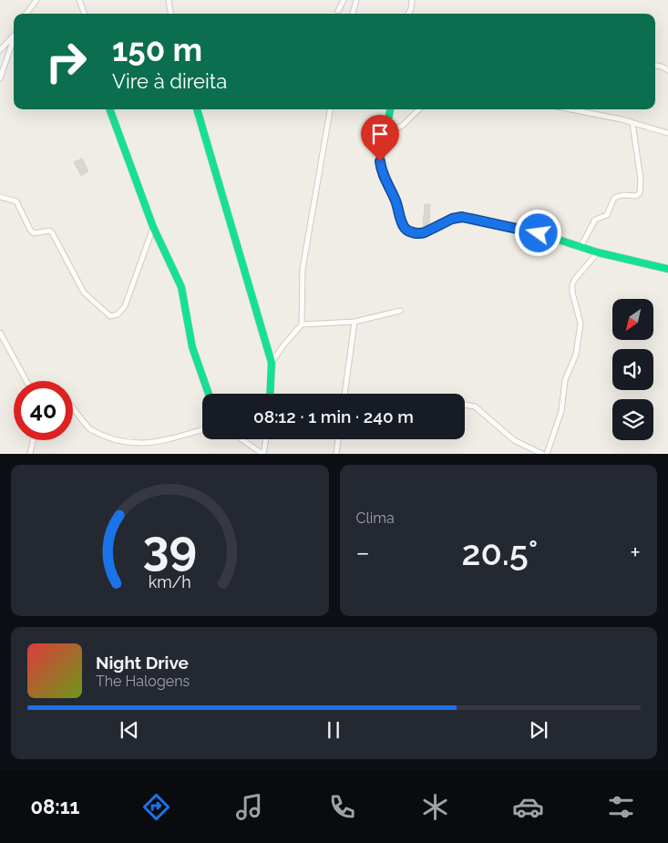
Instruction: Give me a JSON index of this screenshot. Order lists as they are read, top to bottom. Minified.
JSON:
{"north":"bottom left","page":{"turn":["150 m","Vire à direita"],"limit":"40","trip":"08:12 · 1 min · 240 m","tile":"Clima","heat":["−","20.5°","+"],"song":["Night Drive","The Halogens"],"tabs":"08:11","gauge":["39","km/h"]}}
